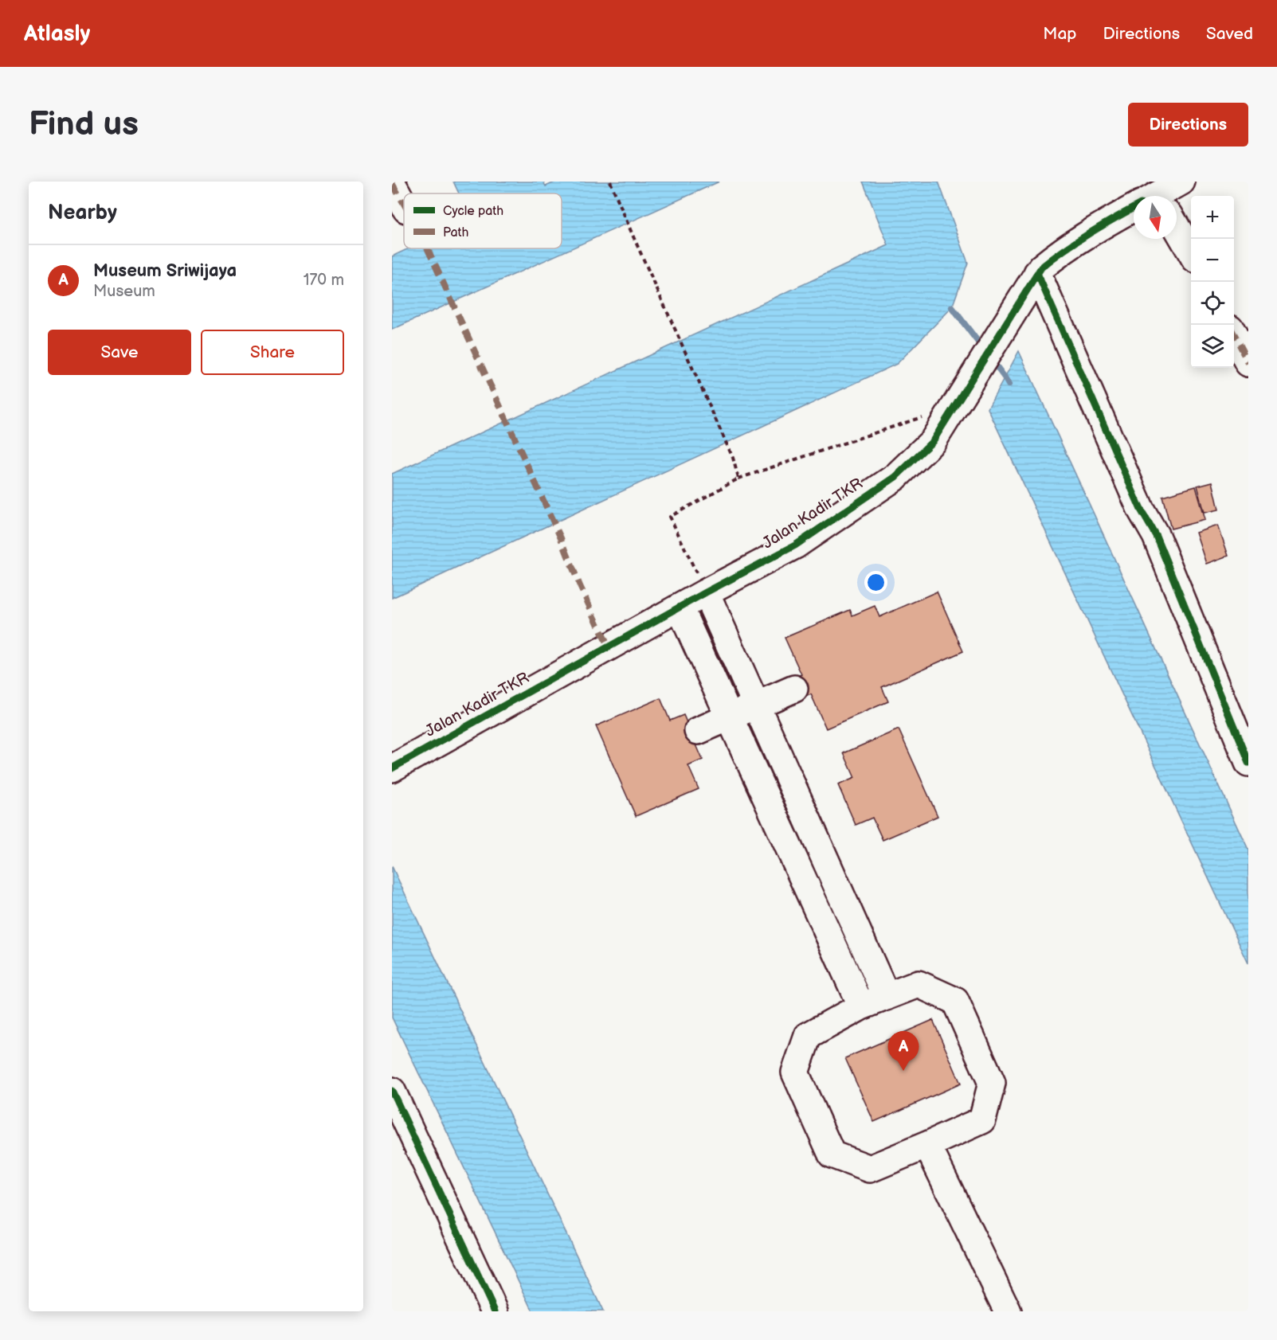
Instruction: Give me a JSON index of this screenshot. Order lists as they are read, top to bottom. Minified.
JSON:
{"streets":{"street":["Jalan Kadir TKR"]},"legend":["Cycle path","Path"],"north":"bottom","page":{"header":"Atlasly","nav":["Map","Directions","Saved"],"buttons":["Directions",["Save","Share"]],"title":"Find us","heading":"Nearby","map_buttons":["+","−"],"list":[{"mark":"A","name":"Museum Sriwijaya","note":"Museum","value":"170 m"}],"pins":"A"}}
